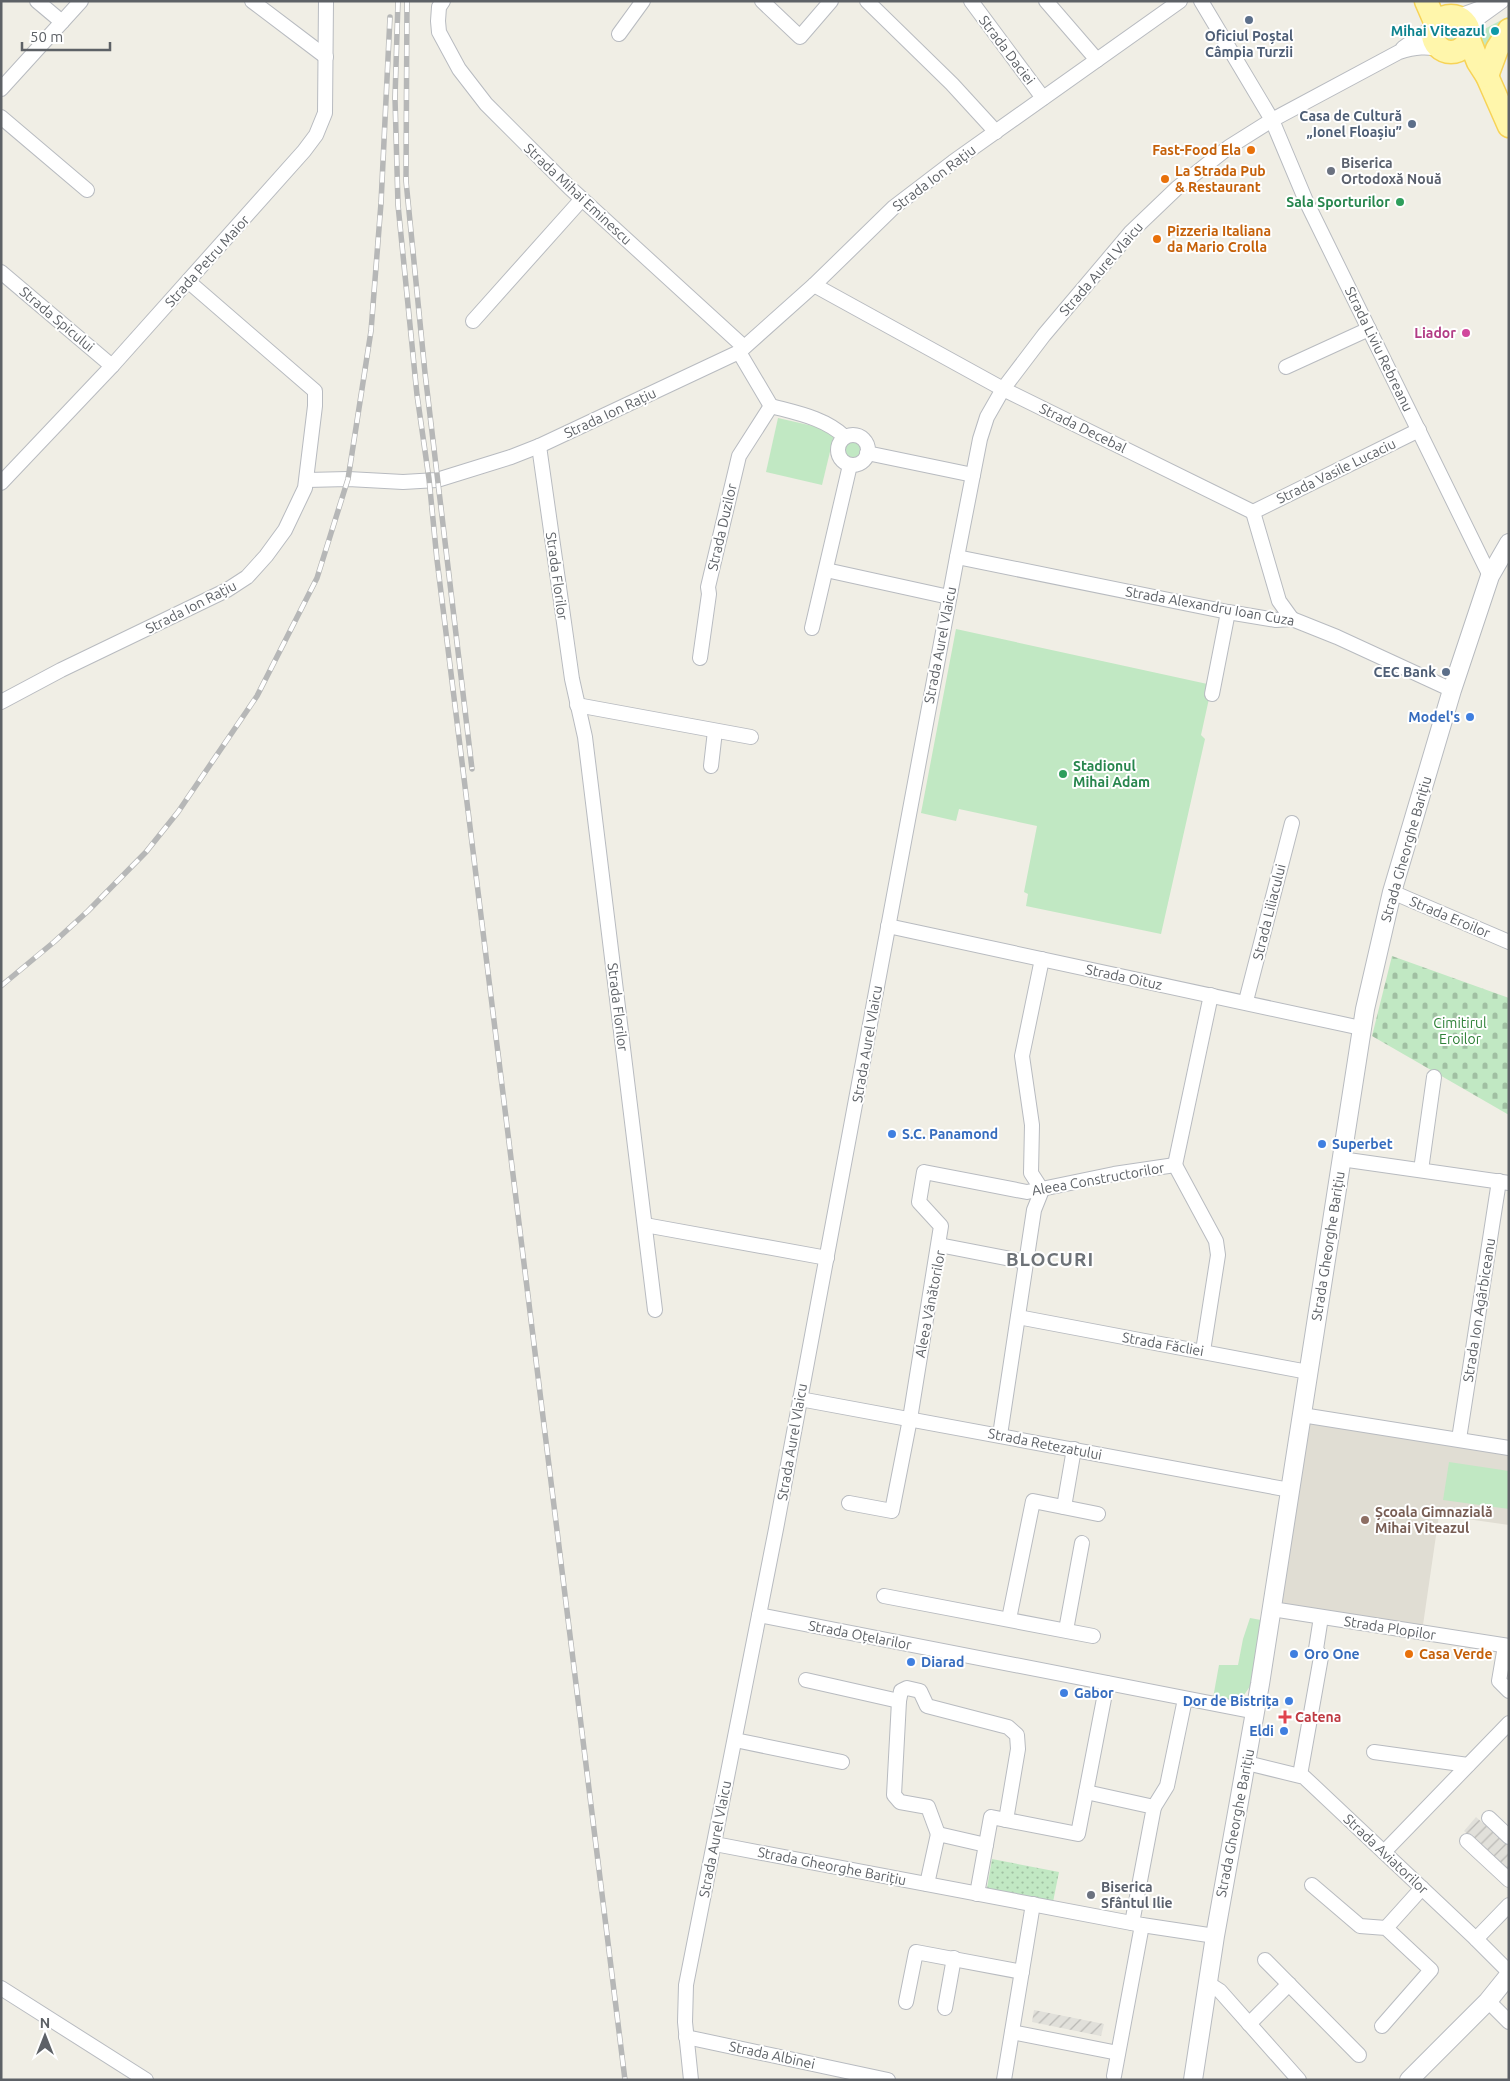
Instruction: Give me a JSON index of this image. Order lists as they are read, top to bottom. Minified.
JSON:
{"streets":{"street":["Strada Daciei","Strada Ion Rațiu","Strada Mihai Eminescu","Strada Petru Maior","Strada Aurel Vlaicu","Strada Spicului","Strada Liviu Rebreanu","Strada Decebal","Strada Vasile Lucaciu","Strada Duzilor","Strada Florilor","Strada Alexandru Ioan Cuza","Strada Gheorghe Barițiu","Strada Liliacului","Strada Eroilor","Strada Oituz","Aleea Constructorilor","Aleea Vânătorilor","Strada Ion Agârbiceanu","Strada Făcliei","Strada Retezatului","Strada Plopilor","Strada Oțelarilor","Strada Aviatorilor","Strada Albinei"]},"crossings":[["Strada Daciei","Strada Ion Rațiu"],["Strada Ion Rațiu","Strada Mihai Eminescu"],["Strada Ion Rațiu","Strada Decebal"],["Strada Ion Rațiu","Strada Florilor"],["Strada Mihai Eminescu","Strada Duzilor"],["Strada Petru Maior","Strada Spicului"],["Strada Aurel Vlaicu","Strada Liviu Rebreanu"],["Strada Aurel Vlaicu","Strada Decebal"],["Strada Aurel Vlaicu","Strada Alexandru Ioan Cuza"],["Strada Aurel Vlaicu","Strada Gheorghe Barițiu"],["Strada Aurel Vlaicu","Strada Oituz"],["Strada Aurel Vlaicu","Strada Retezatului"],["Strada Aurel Vlaicu","Strada Oțelarilor"],["Strada Aurel Vlaicu","Strada Albinei"],["Strada Liviu Rebreanu","Strada Vasile Lucaciu"],["Strada Liviu Rebreanu","Strada Gheorghe Barițiu"],["Strada Decebal","Strada Vasile Lucaciu"],["Strada Alexandru Ioan Cuza","Strada Gheorghe Barițiu"],["Strada Gheorghe Barițiu","Strada Eroilor"],["Strada Gheorghe Barițiu","Strada Oituz"],["Strada Gheorghe Barițiu","Strada Făcliei"],["Strada Gheorghe Barițiu","Strada Retezatului"],["Strada Gheorghe Barițiu","Strada Plopilor"],["Strada Gheorghe Barițiu","Strada Oțelarilor"],["Strada Gheorghe Barițiu","Strada Aviatorilor"],["Strada Liliacului","Strada Oituz"],["Strada Oituz","Aleea Constructorilor"],["Aleea Constructorilor","Aleea Vânătorilor"],["Aleea Constructorilor","Strada Făcliei"],["Aleea Vânătorilor","Strada Retezatului"]],"districts":["BLOCURI"],"parks":["Cimitirul Eroilor"],"places":{"other":["Oficiul Poștal Câmpia Turzii","Mihai Viteazul","Casa de Cultură „Ionel Floașiu”","Fast-Food Ela","Biserica Ortodoxă Nouă","La Strada Pub & Restaurant","Sala Sporturilor","Pizzeria Italiana da Mario Crolla","Liador","CEC Bank","Model's","Stadionul Mihai Adam","S.C. Panamond","Superbet","Școala Gimnazială Mihai Viteazul","Oro One","Casa Verde","Diarad","Gabor","Dor de Bistrița","Eldi","Biserica Sfântul Ilie"],"health":["Catena"]},"scale_bar":"50 m","north":"top"}
